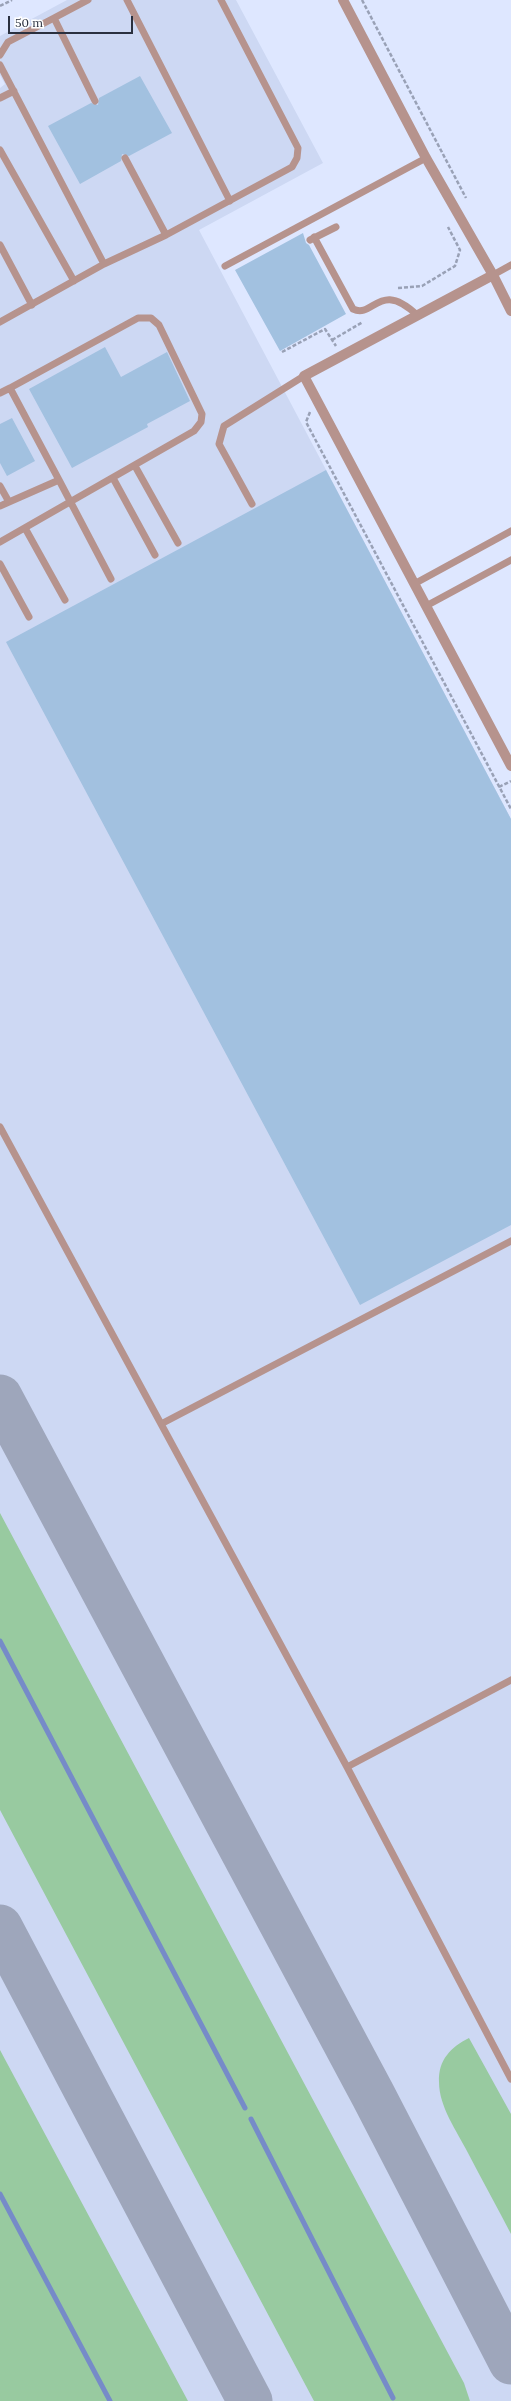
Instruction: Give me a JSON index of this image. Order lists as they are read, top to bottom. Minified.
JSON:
{"scale_bar":"50 m"}
